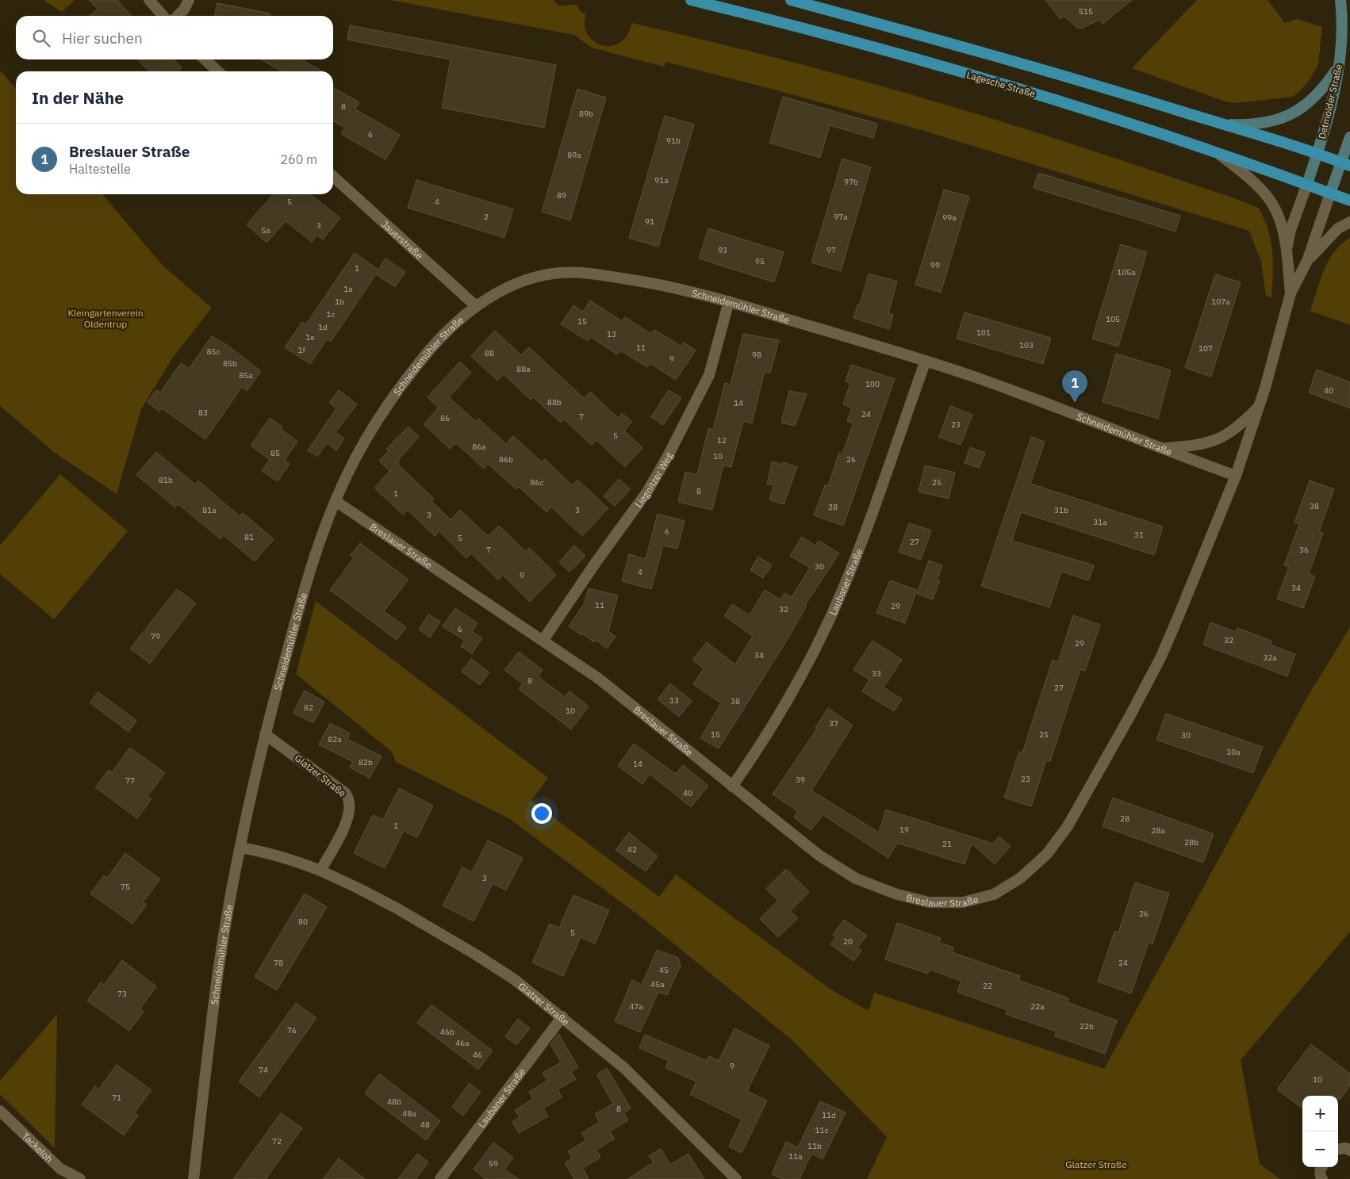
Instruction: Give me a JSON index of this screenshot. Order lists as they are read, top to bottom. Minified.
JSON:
{"streets":{"main road":["Lagesche Straße","Detmolder Straße"],"street":["Jauerstraße","Schneidemühler Straße","Liegnitzer Weg","Breslauer Straße","Laubaner Straße","Glatzer Straße","Tackeloh"]},"crossings":[["Lagesche Straße","Detmolder Straße"],["Lagesche Straße","Breslauer Straße"],["Detmolder Straße","Breslauer Straße"],["Jauerstraße","Schneidemühler Straße"],["Schneidemühler Straße","Liegnitzer Weg"],["Schneidemühler Straße","Breslauer Straße"],["Schneidemühler Straße","Laubaner Straße"],["Schneidemühler Straße","Glatzer Straße"],["Liegnitzer Weg","Breslauer Straße"],["Breslauer Straße","Laubaner Straße"],["Laubaner Straße","Glatzer Straße"]],"parks":["Kleingartenverein Oldentrup","Glatzer Straße"],"house_numbers":["515","8","89b","6","91b","89a","91a","97b","89","5","4","2","97a","99a","91","3","5a","93","97","95","99","1","105a","1a","1b","107a","1c","105","15","1d","101","13","1e","103","11","107","1f","85c","88","98","9","85b","88a","85a","100","40","88b","14","83","24","7","86","23","5","12","86a","85","10","86b","26","81b","86c","25","8","1","38","28","81a","3","31b","3","31a","6","31","81","5","27","7","36","30","4","9","34","11","29","32","6","79","32","29","34","32a","33","8","27","13","38","82","10","37","15","25","30","82a","30a","82b","14","23","39","77","40","28","1","19","28a","28b","21","42","3","75","26","80","5","20","78","24","45","45a","22","73","47a","22a","22b","76","46b","46a","46","9","74","10","71","48b","8","48a","11d","48","11c","72","11b","11a","59"],"page":{"search":"Hier suchen","heading":"In der Nähe","list":[{"mark":"1","name":"Breslauer Straße","note":"Haltestelle","value":"260 m"}],"pins":"1","map_buttons":["+","−"]}}
